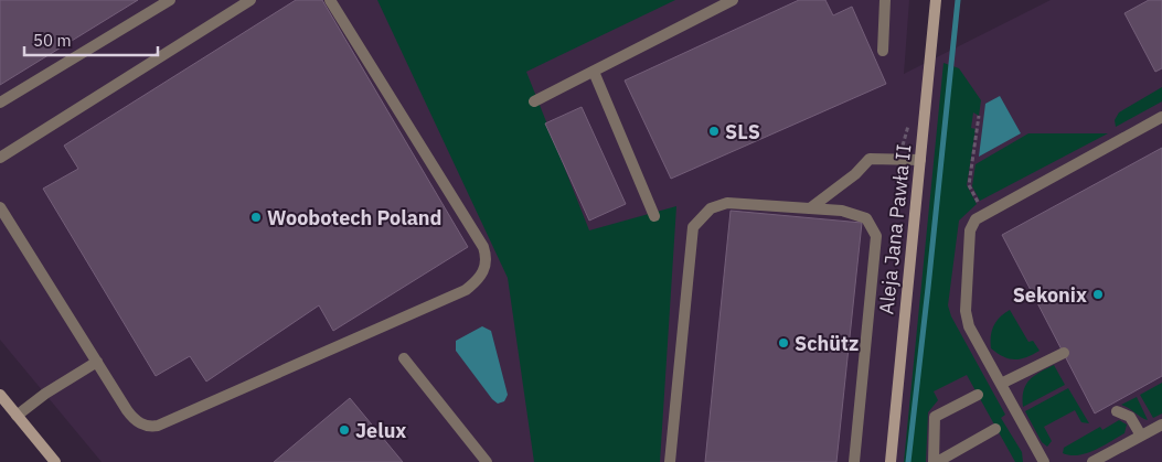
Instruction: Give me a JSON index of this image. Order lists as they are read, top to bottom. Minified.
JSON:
{"streets":{"street":["Aleja Jana Pawła II"]},"places":["SLS","Woobotech Poland","Sekonix","Schütz","Jelux"],"scale_bar":"50 m"}
